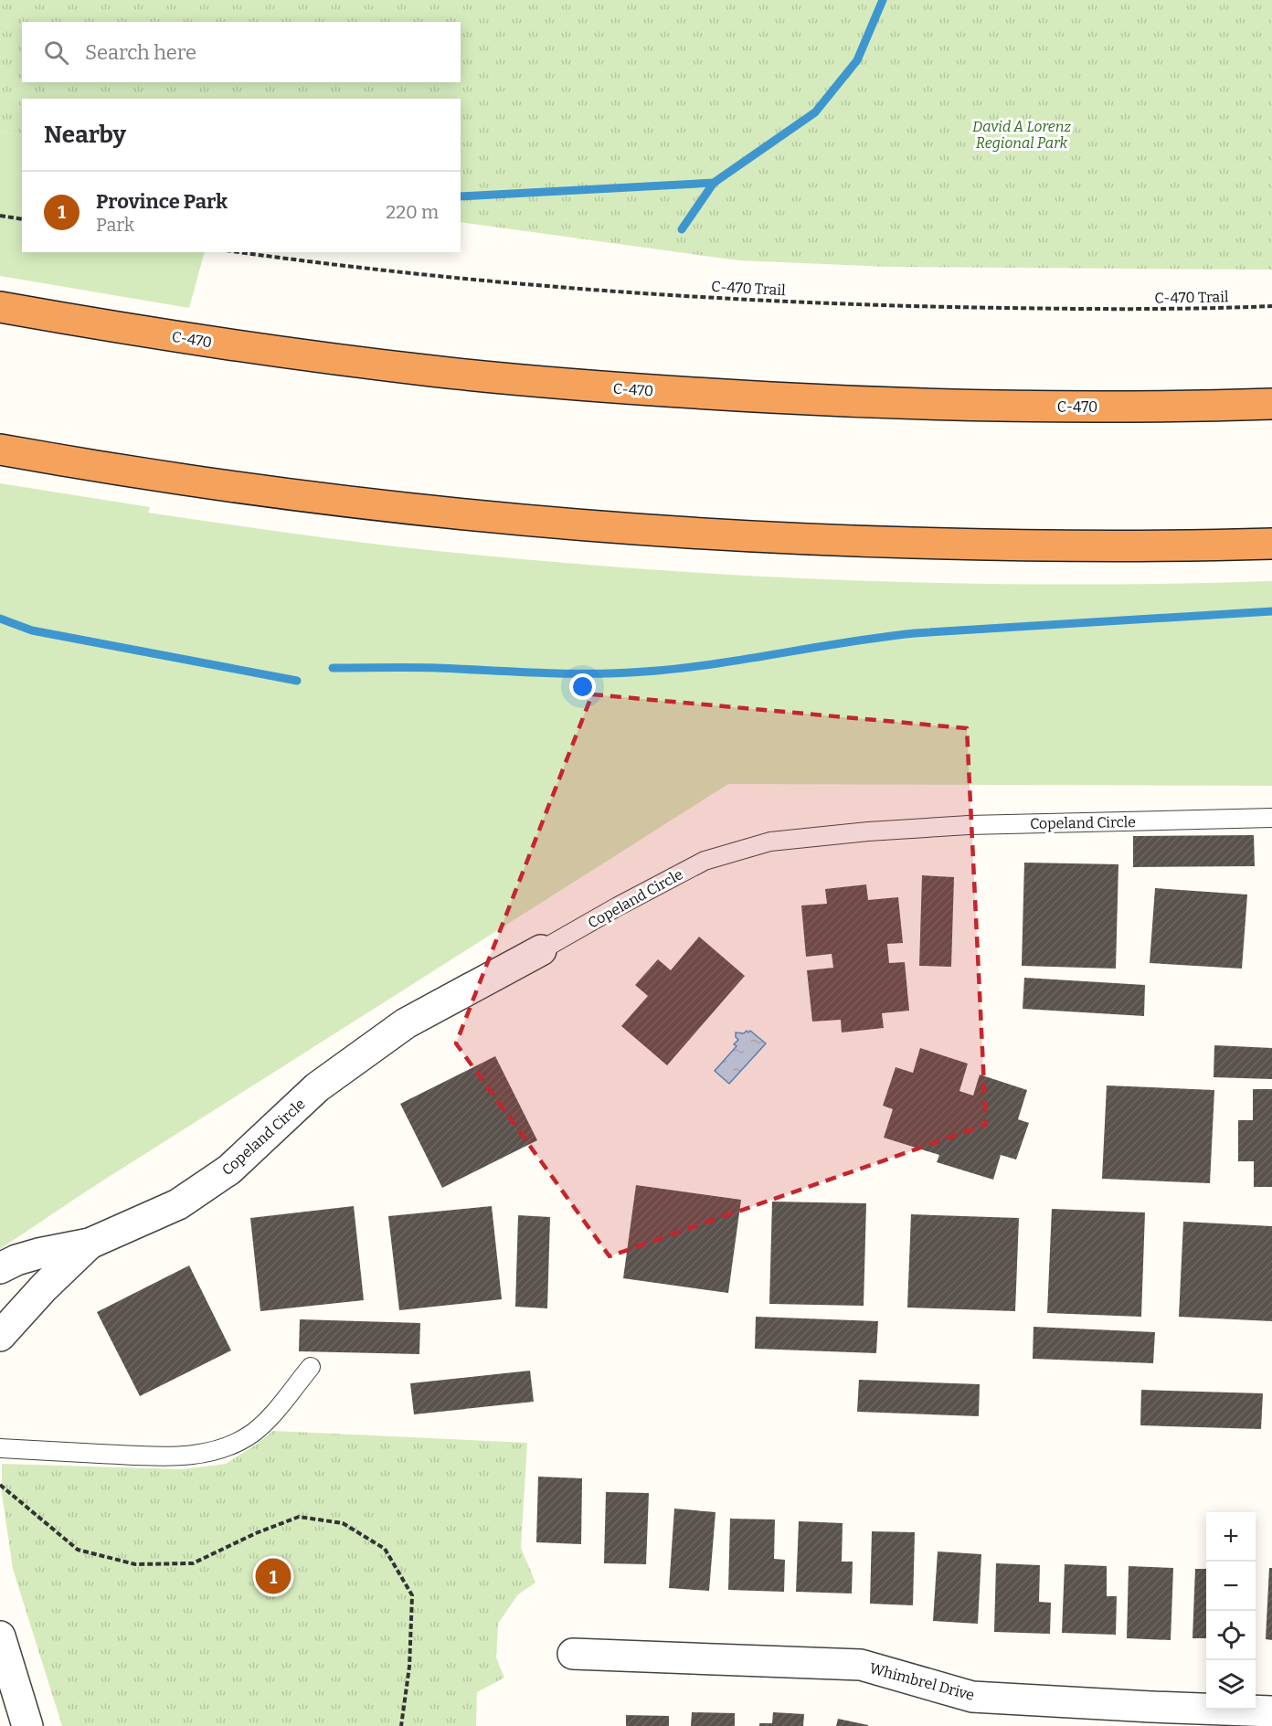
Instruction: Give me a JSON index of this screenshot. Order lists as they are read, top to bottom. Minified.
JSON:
{"streets":{"highway":["C-470"],"street":["Copeland Circle","Whimbrel Drive"],"path":["C-470 Trail"]},"parks":["David A Lorenz Regional Park"],"page":{"search":"Search here","heading":"Nearby","list":[{"mark":"1","name":"Province Park","note":"Park","value":"220 m"}],"map_buttons":["+","−"],"pins":"1"}}
